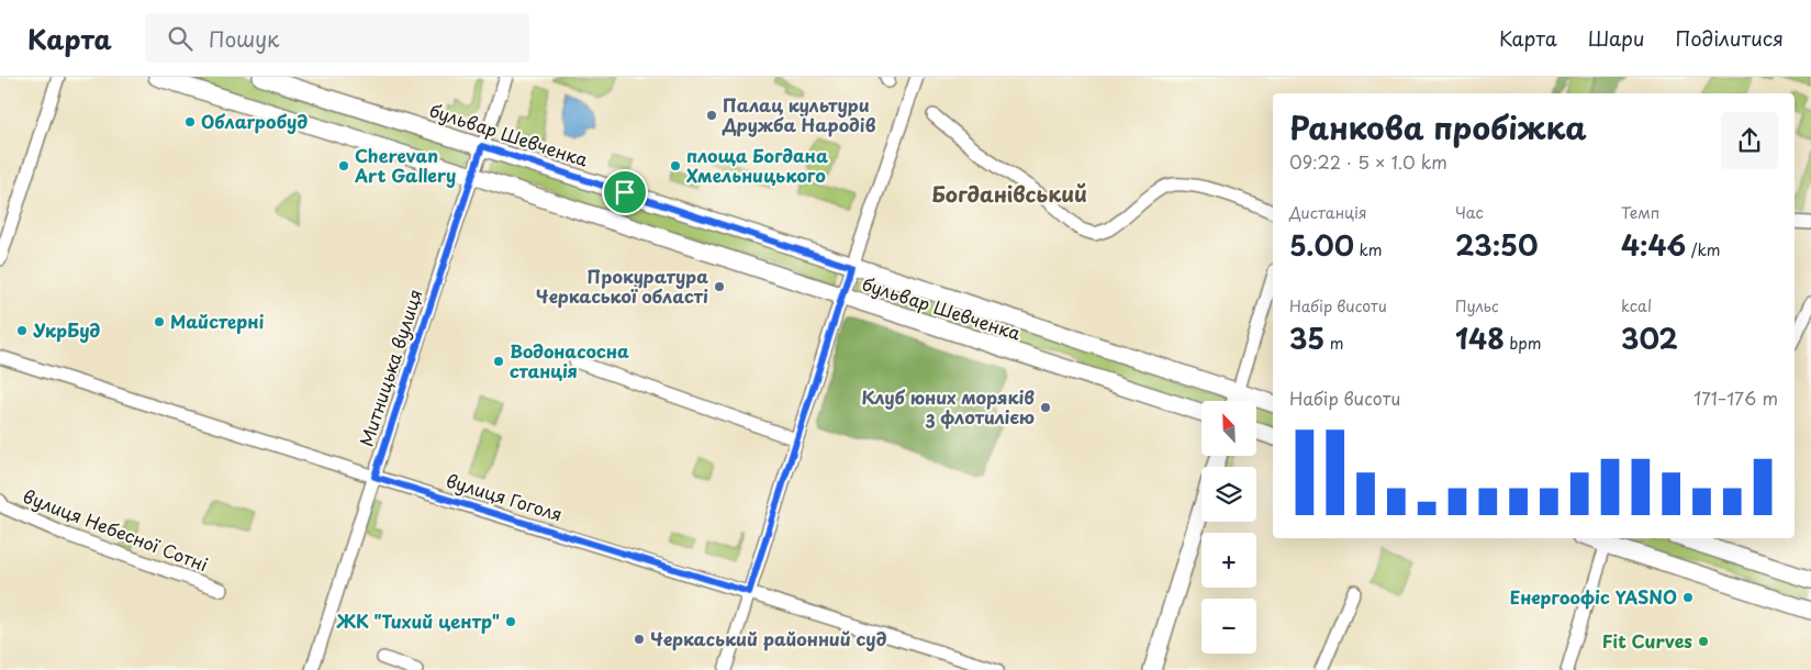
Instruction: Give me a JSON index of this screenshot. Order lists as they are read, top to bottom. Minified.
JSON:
{"streets":{"main road":["бульвар Шевченка"],"street":["Митницька вулиця","вулиця Гоголя","вулиця Небесної Сотні"]},"crossings":[["бульвар Шевченка","Митницька вулиця"],["Митницька вулиця","вулиця Гоголя"]],"districts":["Богданівський"],"places":["Палац культури Дружба Народів","Облагробуд","Cherevan Art Gallery","площа Богдана Хмельницького","Прокуратура Черкаської області","Майстерні","УкрБуд","Водонасосна станція","Клуб юних моряків з флотилією","Енергоофіс YASNO","ЖК \"Тихий центр\"","Черкаський районний суд","Fit Curves"],"north":"top left","page":{"header":"Карта","search":"Пошук","nav":["Карта","Шари","Поділитися"],"heading":["Ранкова пробіжка","09:22 · 5 × 1.0 km"],"stats":[["Дистанція","5.00 km"],["Час","23:50"],["Темп","4:46 /km"],["Набір висоти","35 m"],["Пульс","148 bpm"],["kcal","302"]],"chart":["Набір висоти","171–176 m"],"map_buttons":["+","−"]}}
